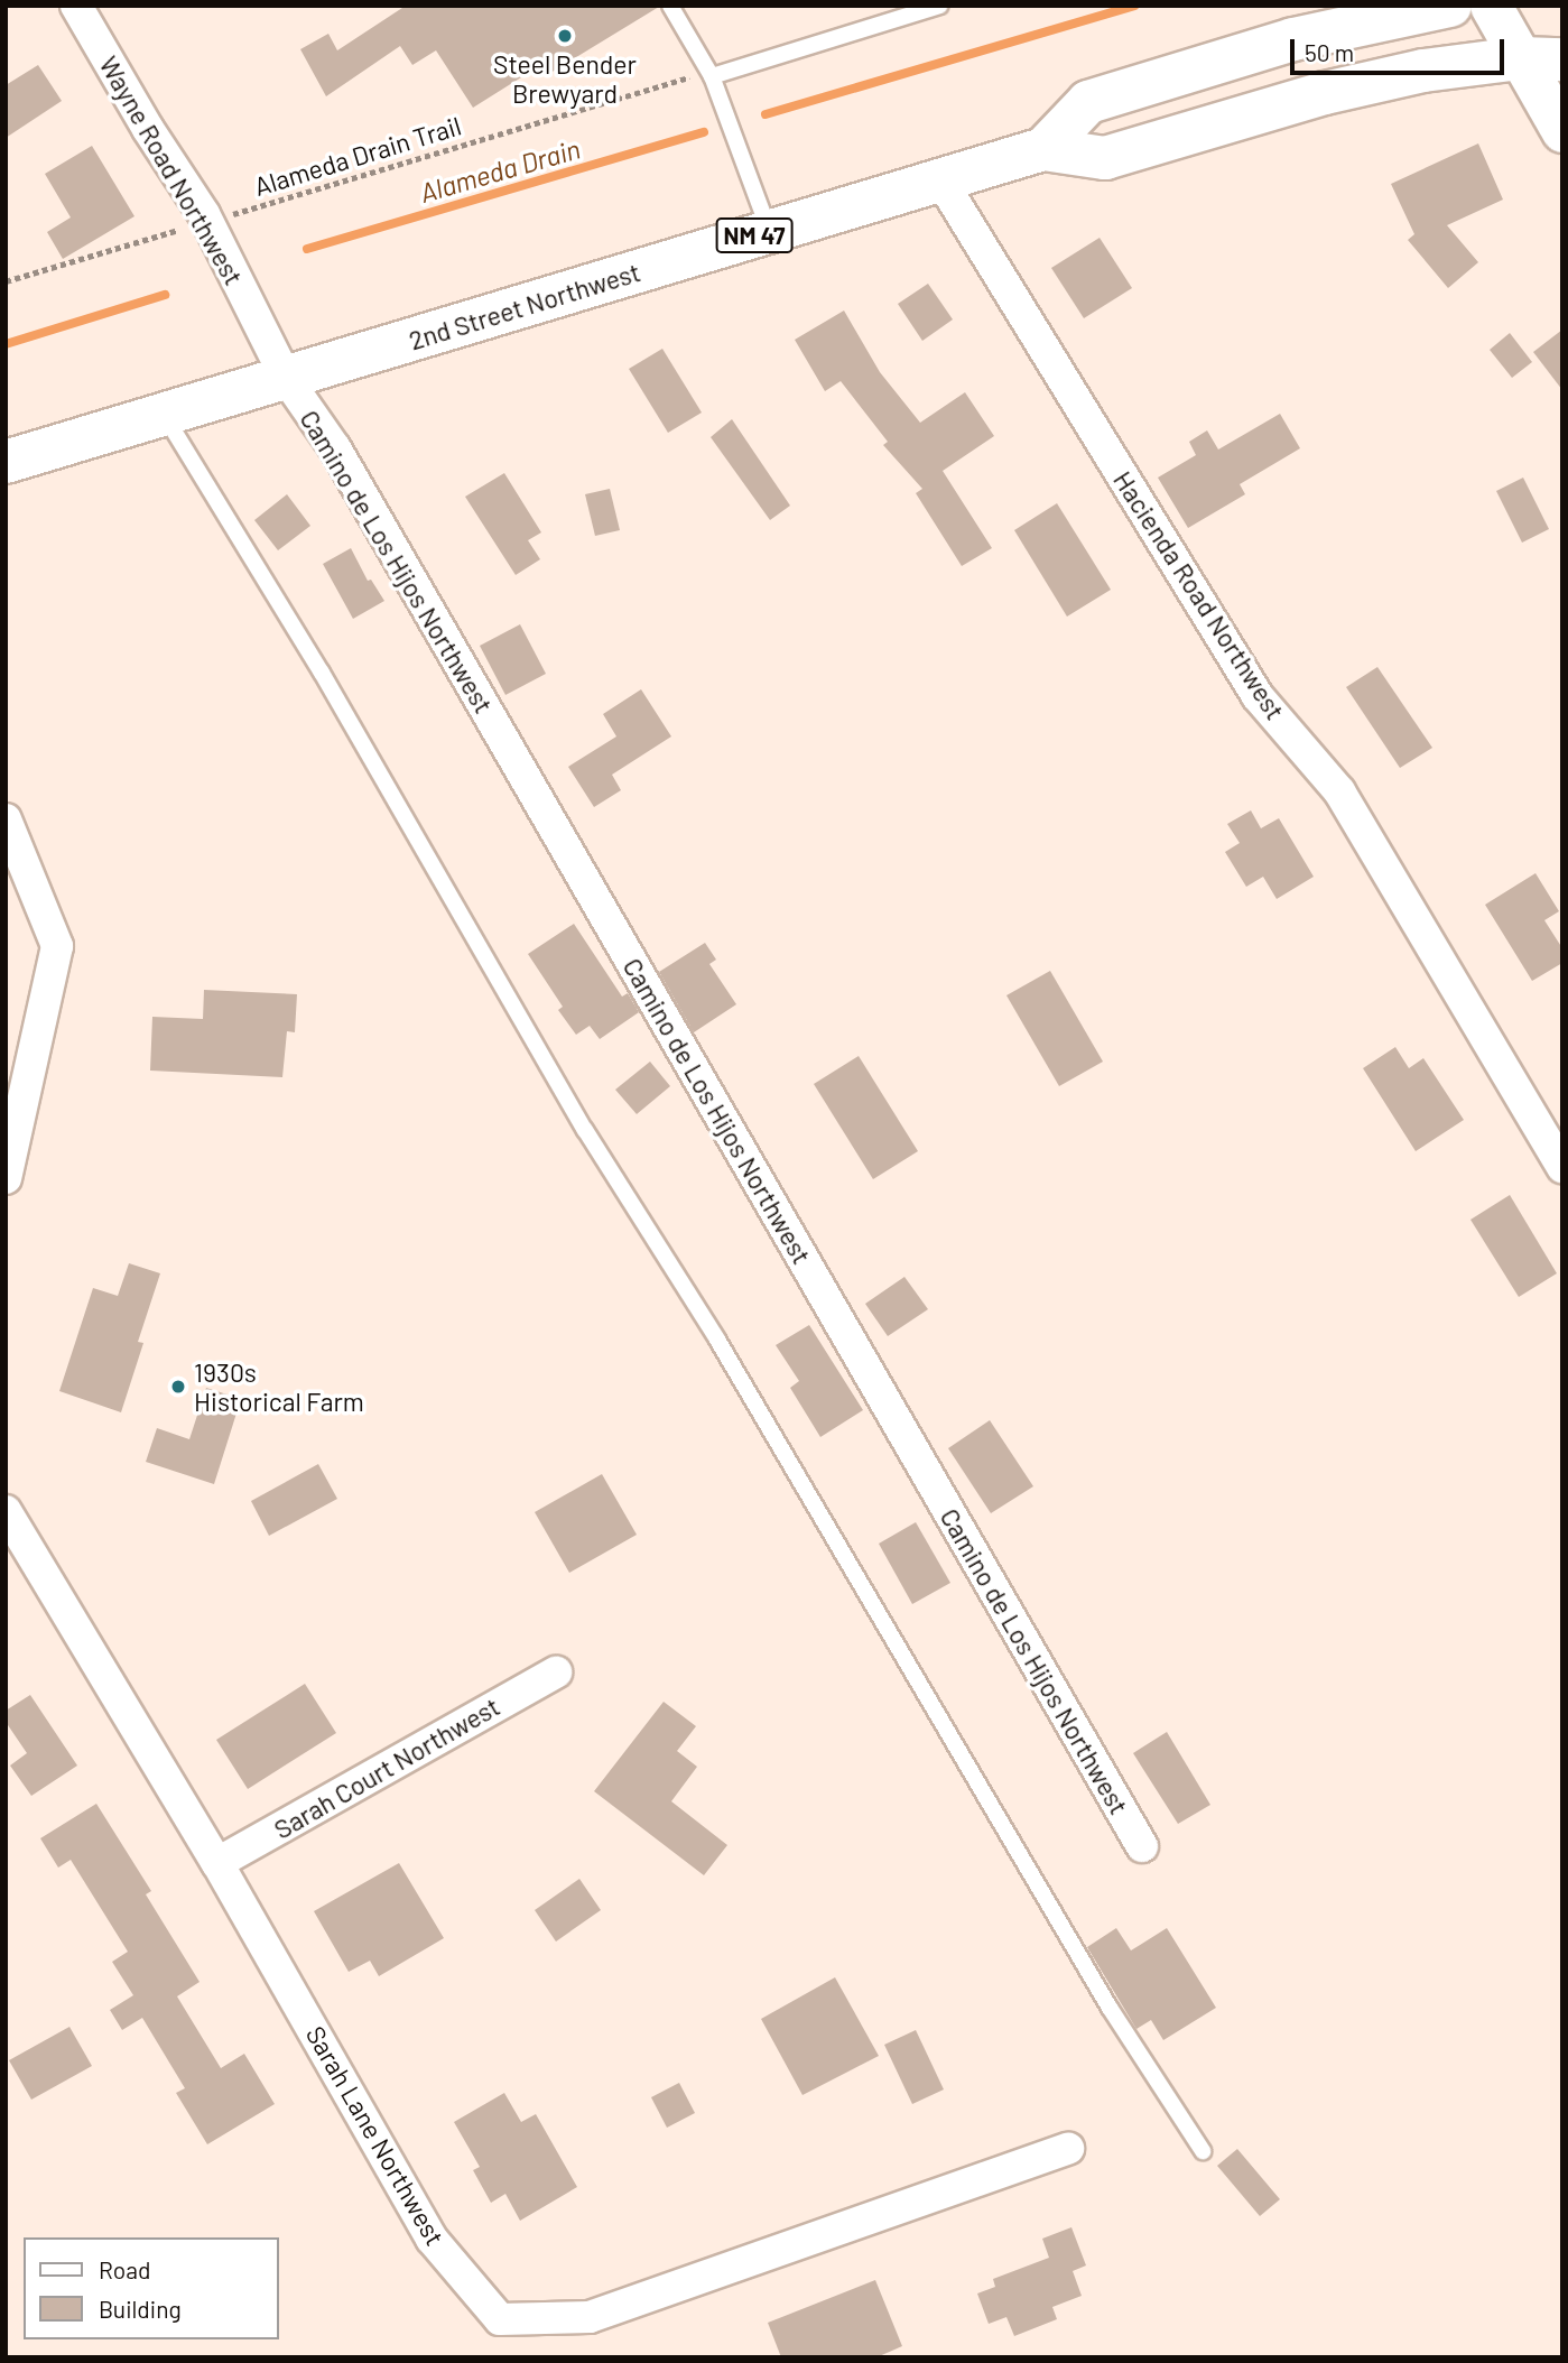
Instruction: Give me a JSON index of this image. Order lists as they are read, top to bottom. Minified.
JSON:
{"streets":{"main road":["NM 47","2nd Street Northwest"],"street":["Wayne Road Northwest","Camino de Los Hijos Northwest","Hacienda Road Northwest","Sarah Court Northwest","Sarah Lane Northwest"],"path":["Alameda Drain Trail"]},"crossings":[["Wayne Road Northwest","2nd Street Northwest"],["Wayne Road Northwest","Camino de Los Hijos Northwest"],["2nd Street Northwest","Camino de Los Hijos Northwest"],["2nd Street Northwest","Hacienda Road Northwest"],["Sarah Court Northwest","Sarah Lane Northwest"]],"water":["Alameda Drain"],"places":["Steel Bender Brewyard","1930s Historical Farm"],"legend":["Road","Building"],"scale_bar":"50 m"}
